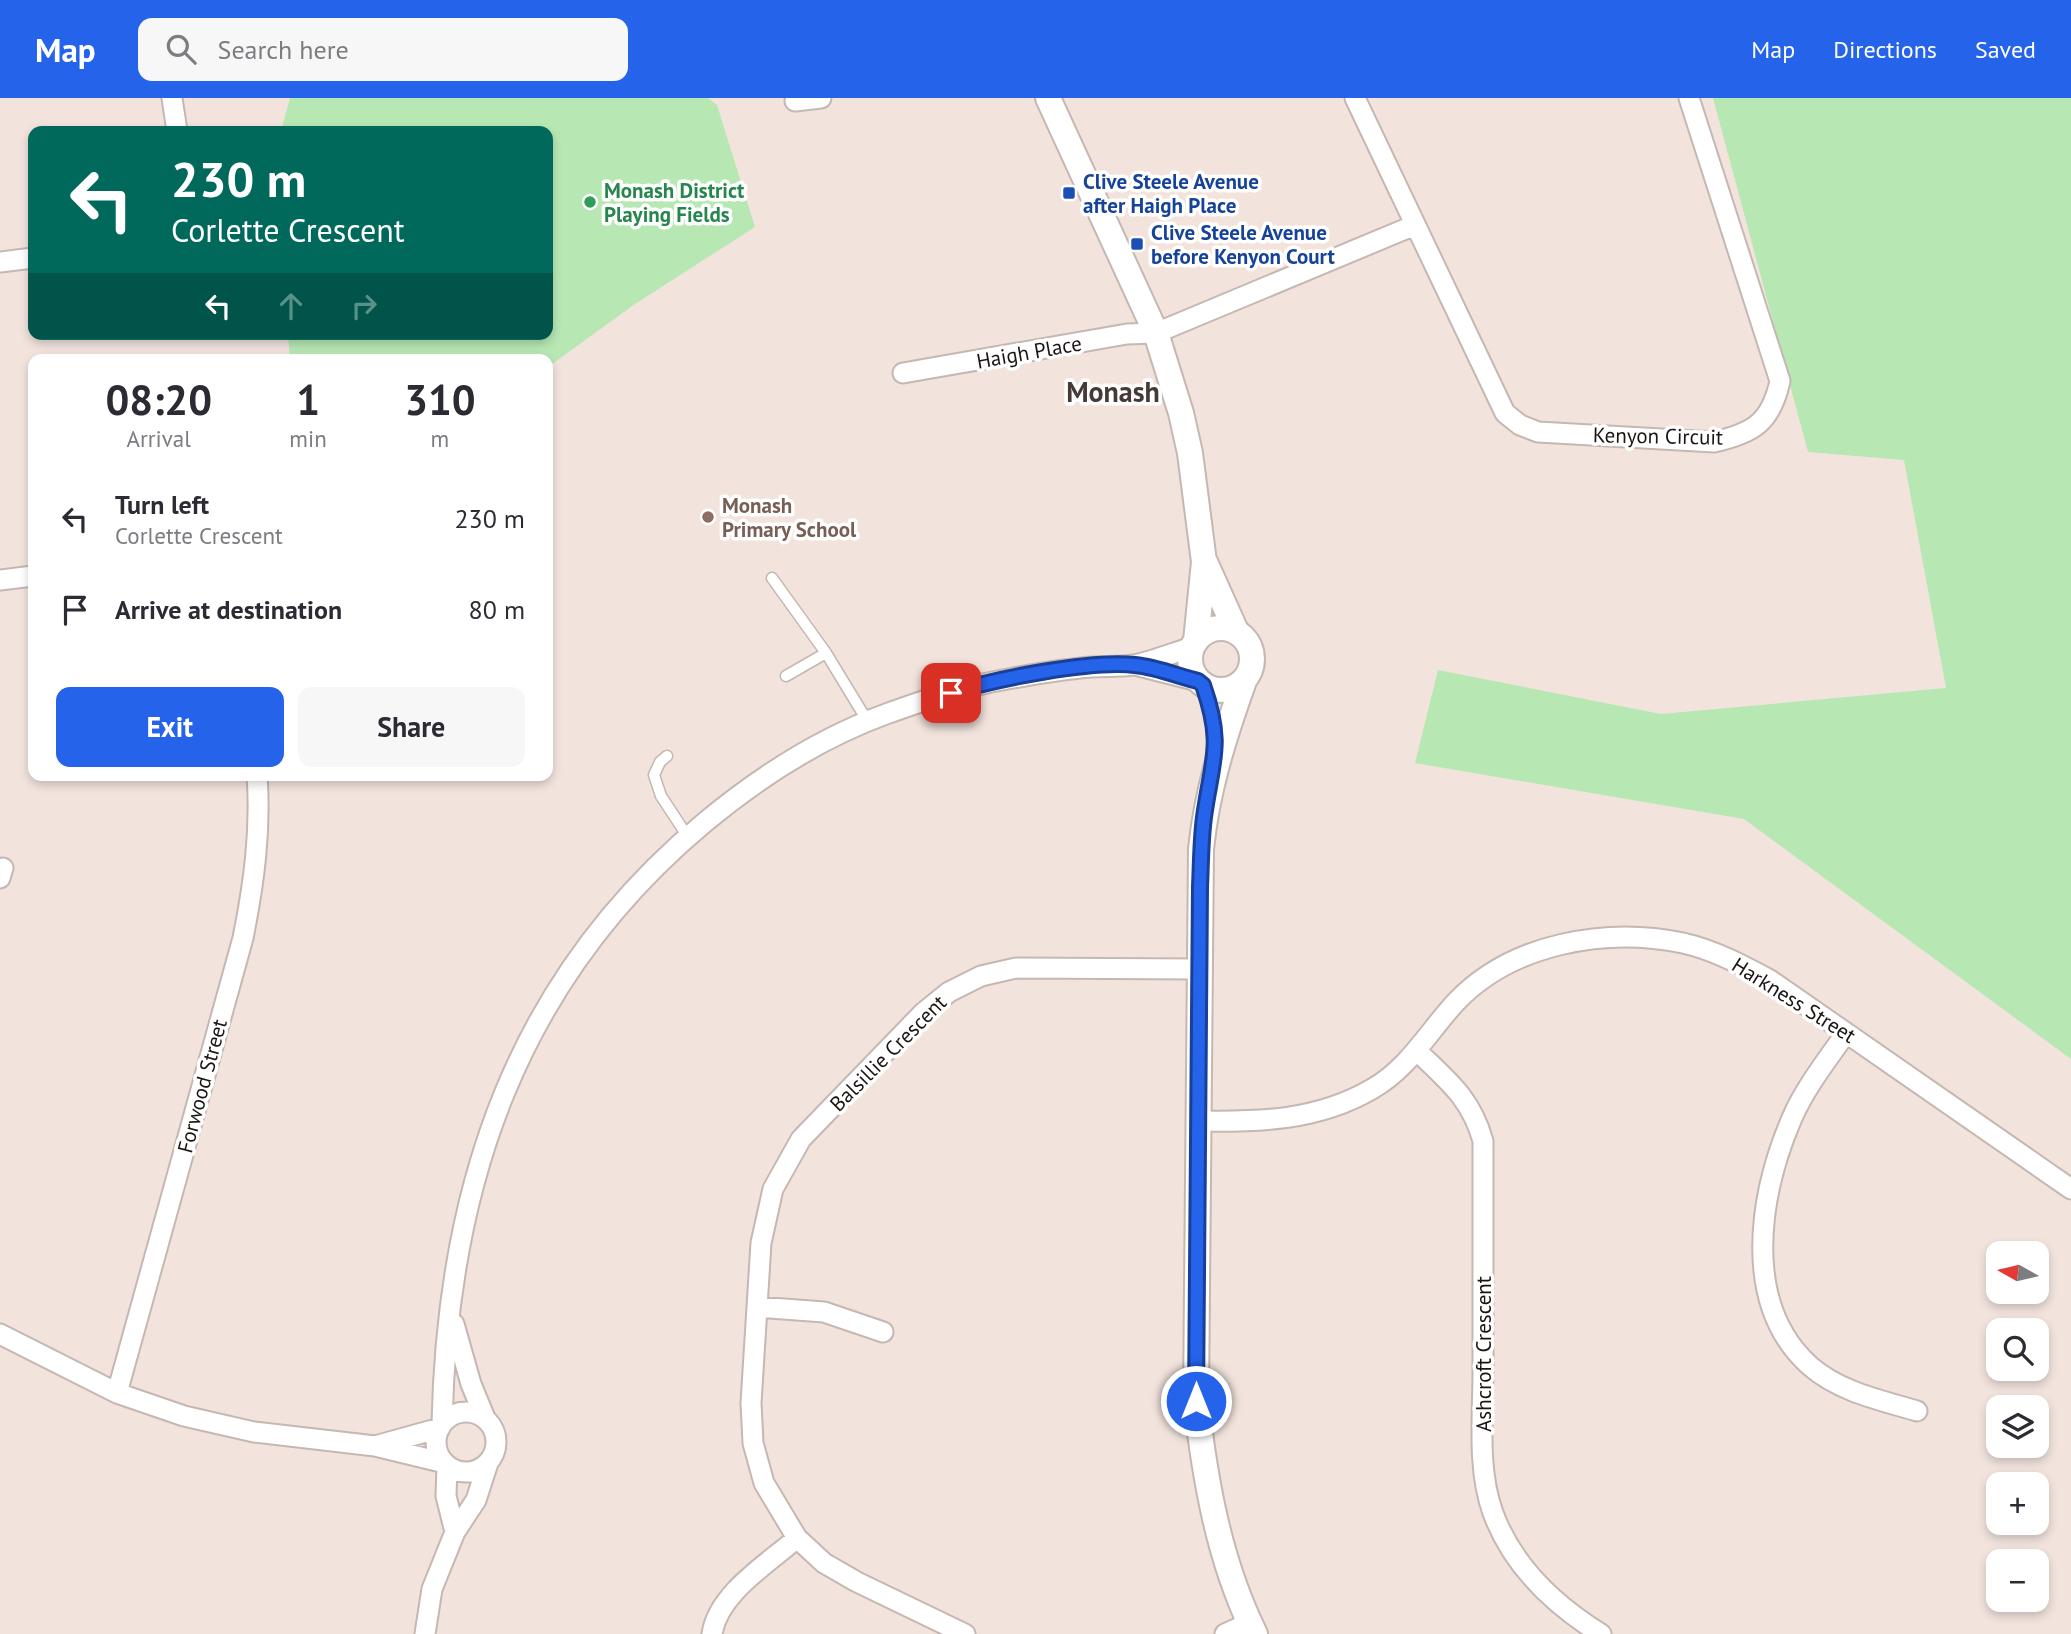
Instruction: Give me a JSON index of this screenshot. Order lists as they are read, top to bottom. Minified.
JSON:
{"streets":{"street":["Haigh Place","Kenyon Circuit","Harkness Street","Balsillie Crescent","Forwood Street","Ashcroft Crescent"]},"crossings":[["Harkness Street","Ashcroft Crescent"]],"districts":["Monash"],"places":{"transit":["Clive Steele Avenue after Haigh Place","Clive Steele Avenue before Kenyon Court"],"other":["Monash District Playing Fields","Monash Primary School"]},"north":"left","page":{"header":"Map","search":"Search here","nav":["Map","Directions","Saved"],"turn":["230 m","Corlette Crescent"],"eta":["08:20","Arrival","1","min","310","m"],"list":[{"name":"Turn left","note":"Corlette Crescent","value":"230 m"},{"name":"Arrive at destination","value":"80 m"}],"buttons":["Exit","Share"],"map_buttons":["+","−"]}}
